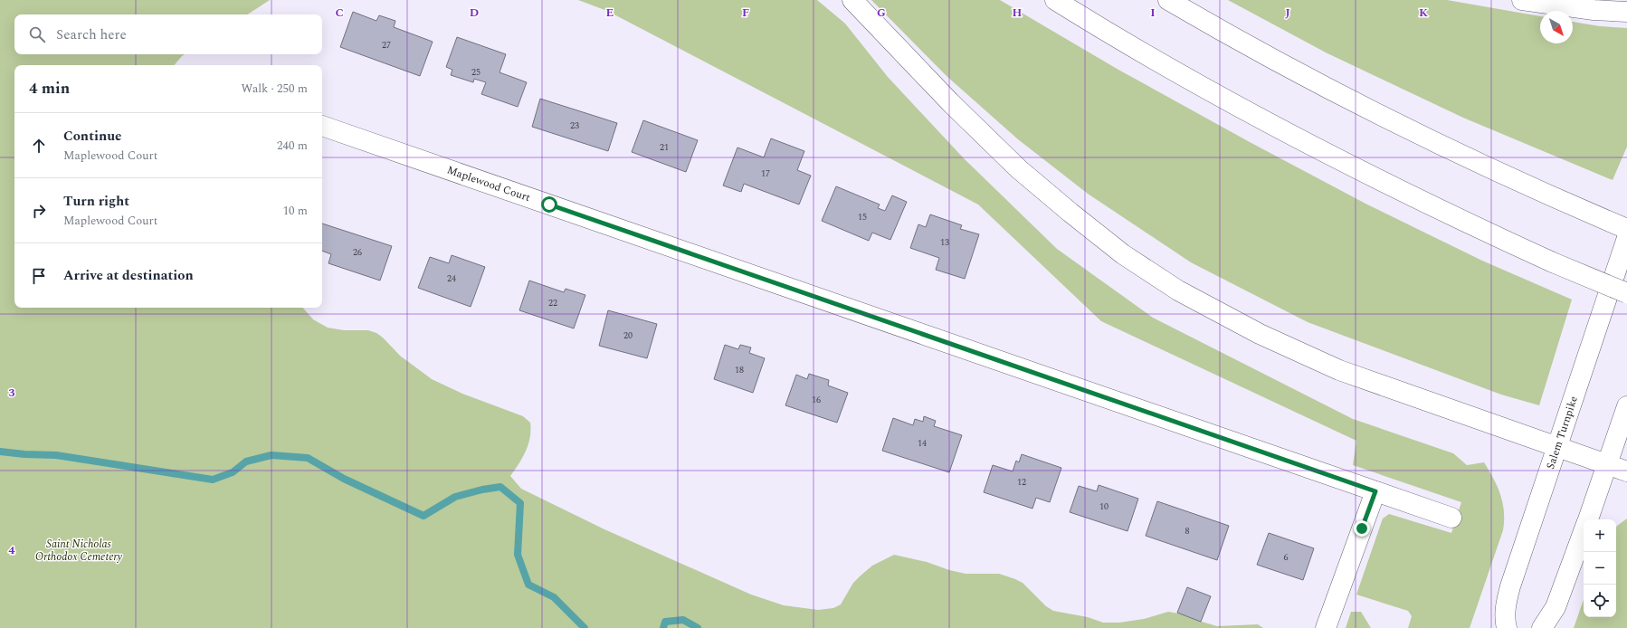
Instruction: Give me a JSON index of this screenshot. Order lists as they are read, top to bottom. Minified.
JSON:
{"streets":{"main road":["Maplewood Court","Salem Turnpike"]},"parks":["Saint Nicholas Orthodox Cemetery"],"house_numbers":["27","25","23","21","17","15","13","26","24","22","20","18","16","14","12","10","8","6"],"north":"bottom right","page":{"search":"Search here","heading":["4 min","Walk · 250 m"],"list":[["Continue","Maplewood Court","240 m"],["Turn right","Maplewood Court","10 m"],"Arrive at destination"],"map_buttons":["+","−"]},"grid":{"columns":["C","D","E","F","G","H","I","J","K"],"rows":["3","4"]}}
